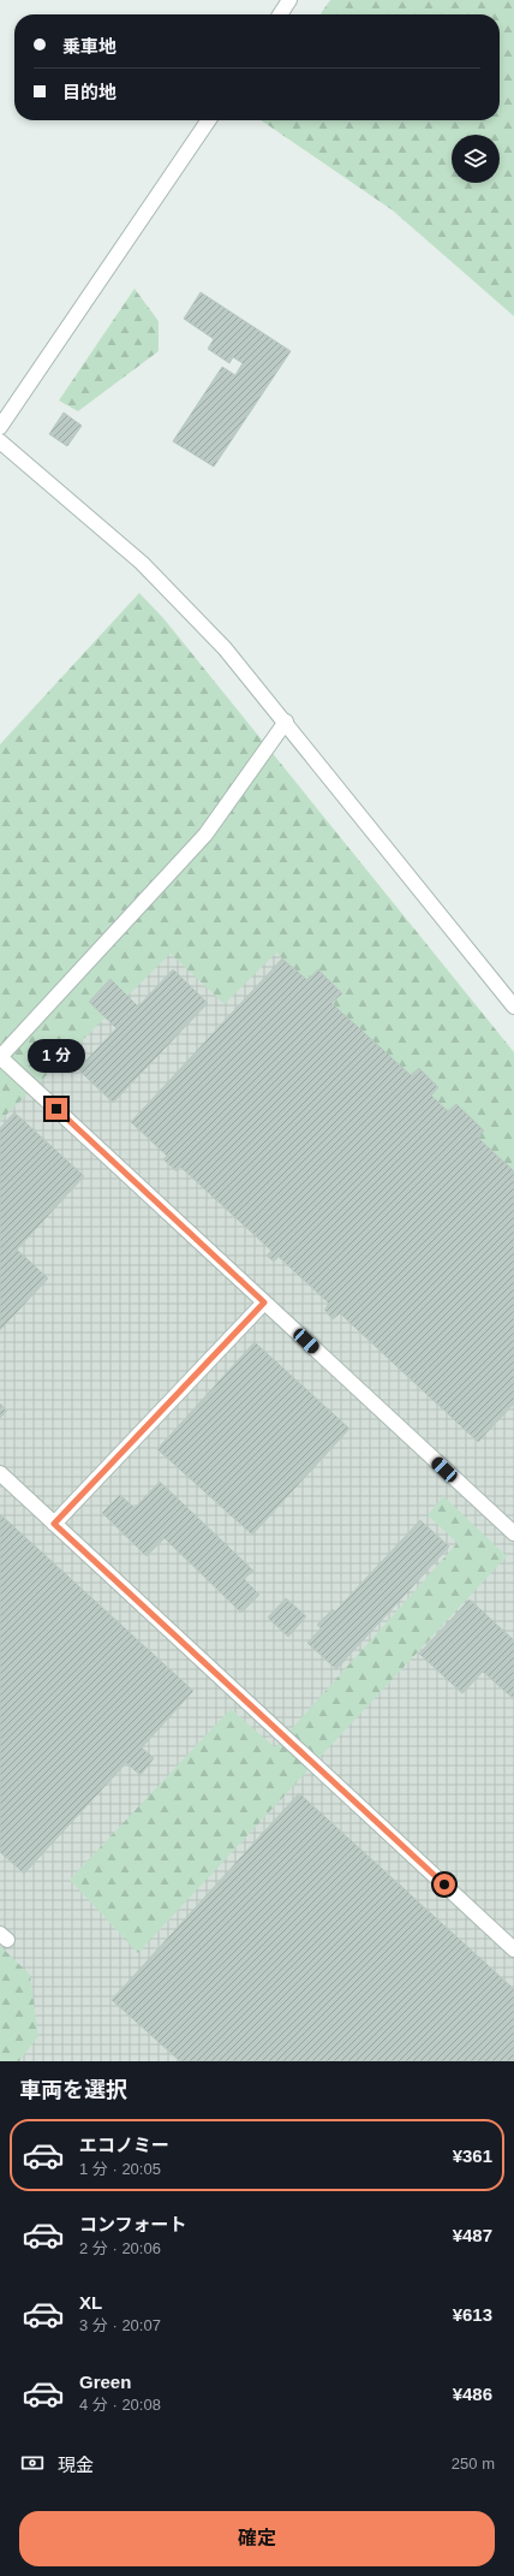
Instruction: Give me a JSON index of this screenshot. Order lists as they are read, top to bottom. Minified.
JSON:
{"page":{"banner":["乗車地","目的地"],"bubble":"1 分","heading":"車両を選択","list":[{"name":"エコノミー","note":"1 分 · 20:05","value":"¥361"},{"name":"コンフォート","note":"2 分 · 20:06","value":"¥487"},{"name":"XL","note":"3 分 · 20:07","value":"¥613"},{"name":"Green","note":"4 分 · 20:08","value":"¥486"}],"pay":["現金","250 m"],"buttons":"確定"}}
